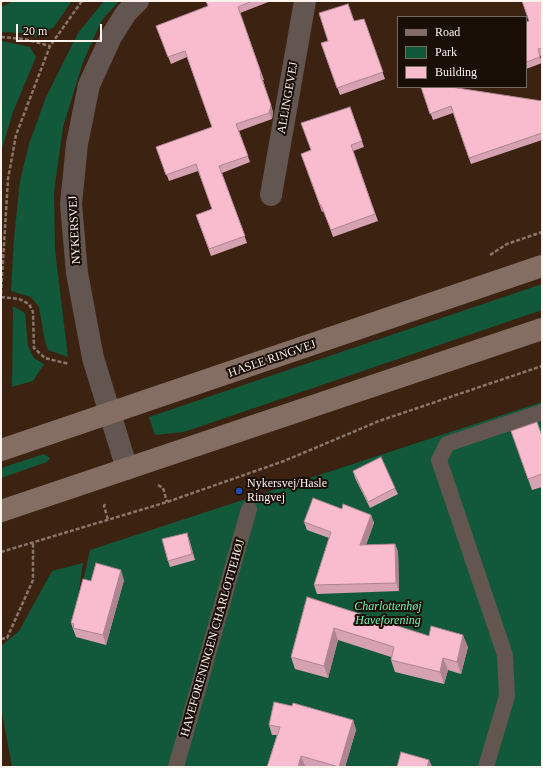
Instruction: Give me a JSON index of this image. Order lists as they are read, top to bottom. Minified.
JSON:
{"streets":{"main road":["HASLE RINGVEJ"],"street":["ALLINGEVEJ","NYKERSVEJ"],"lane":["HAVEFORENINGEN CHARLOTTEHØJ"]},"crossings":[["NYKERSVEJ","HASLE RINGVEJ"]],"parks":["Charlottenhøj Haveforening"],"places":["Nykersvej/Hasle Ringvej"],"legend":["Road","Park","Building"],"scale_bar":"20 m"}
